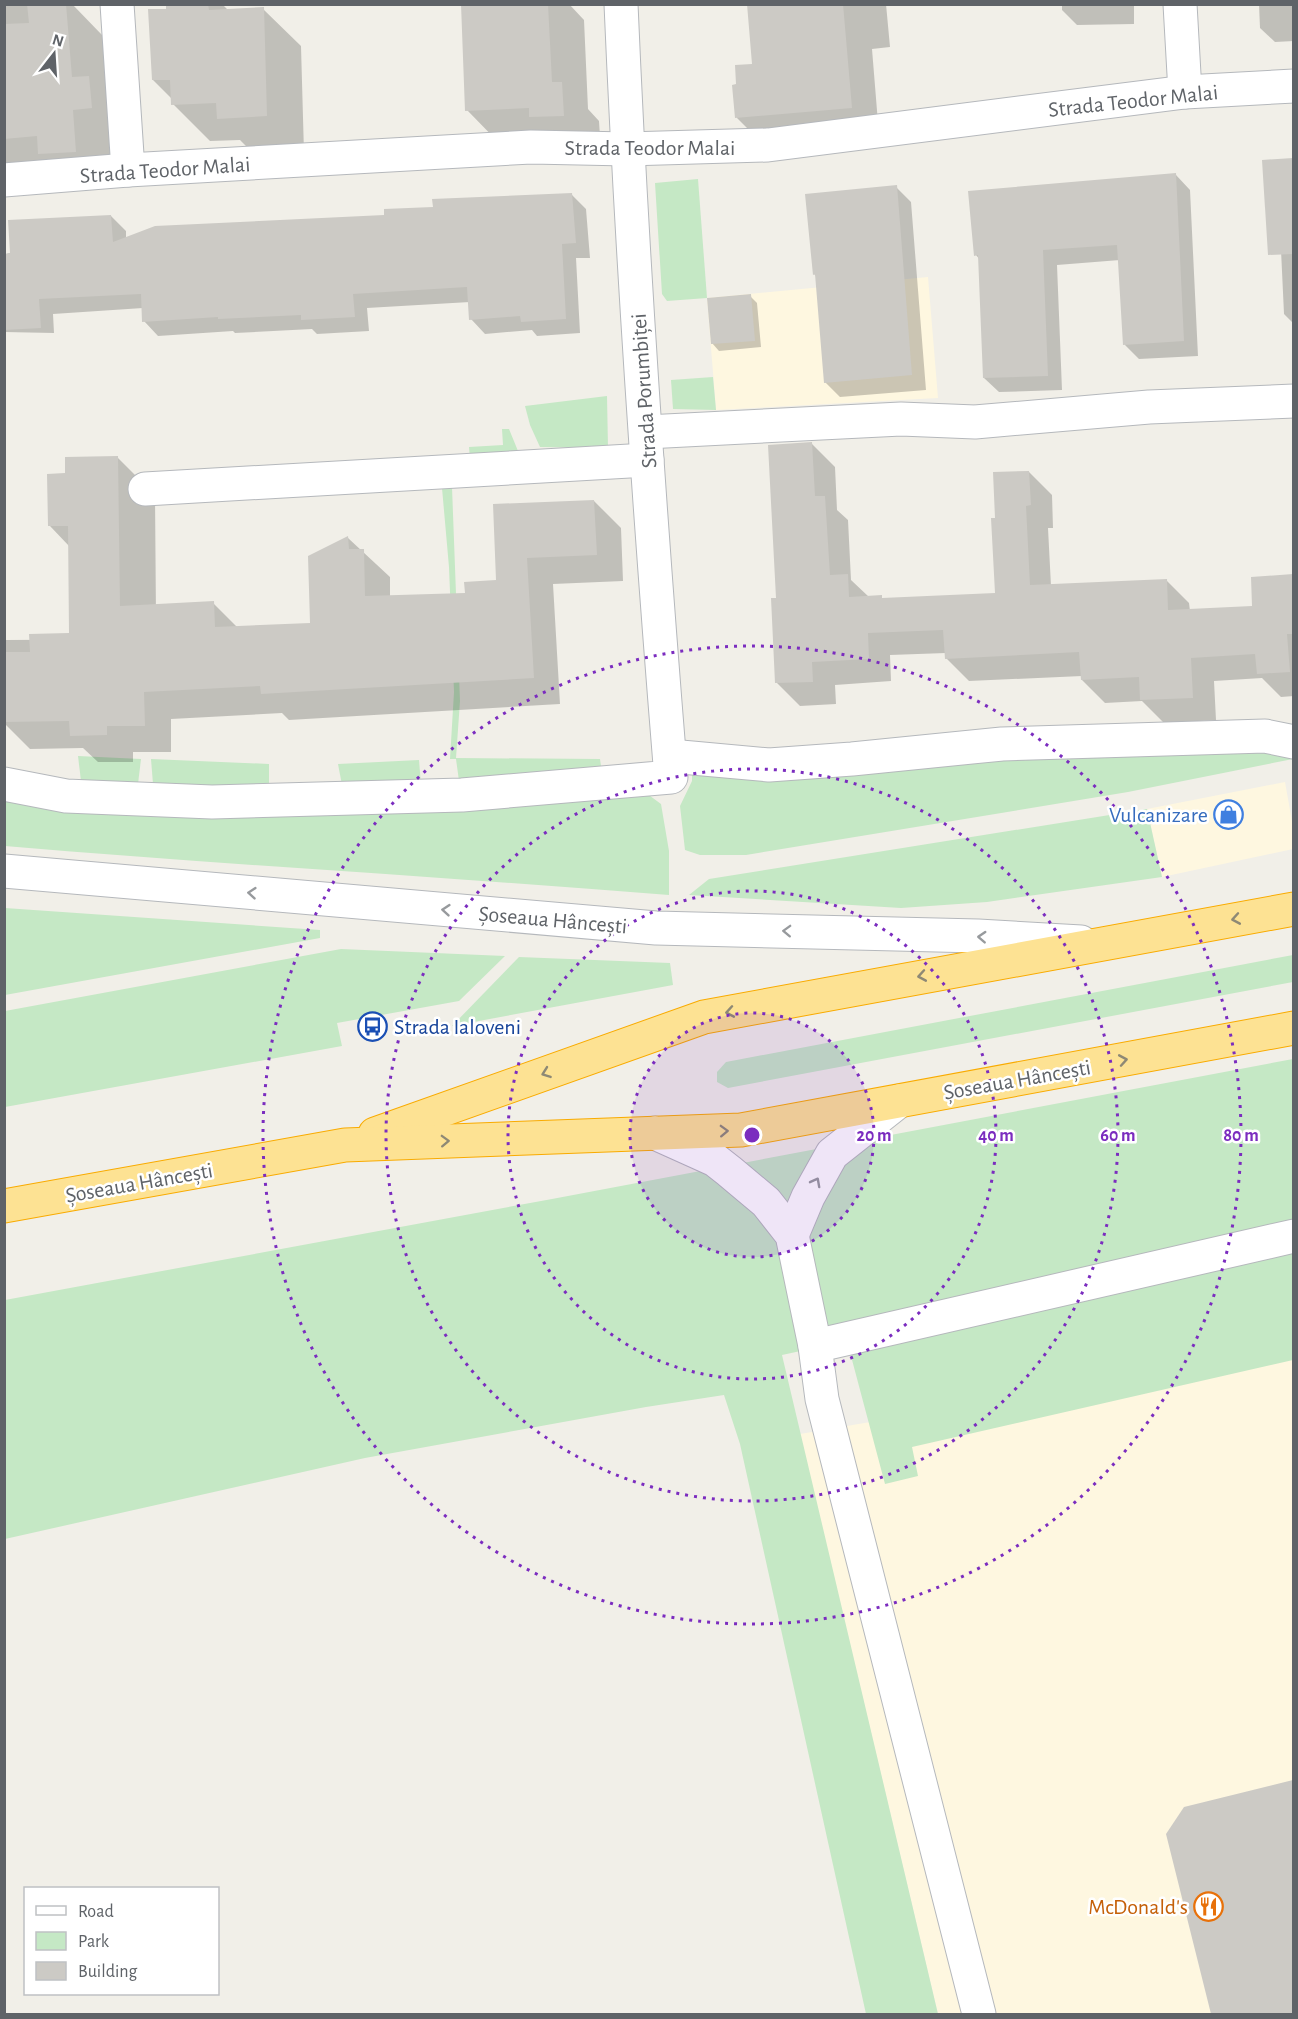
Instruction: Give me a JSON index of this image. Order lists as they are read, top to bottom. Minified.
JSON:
{"streets":{"highway":["Șoseaua Hâncești"],"street":["Strada Teodor Malai","Strada Porumbiței"]},"crossings":[["Strada Teodor Malai","Strada Porumbiței"]],"places":{"shop":["Vulcanizare"],"bus stop":["Strada Ialoveni"],"restaurant":["McDonald's"]},"legend":["Road","Park","Building"],"north":"top","rings":["20 m","40 m","60 m","80 m"]}
